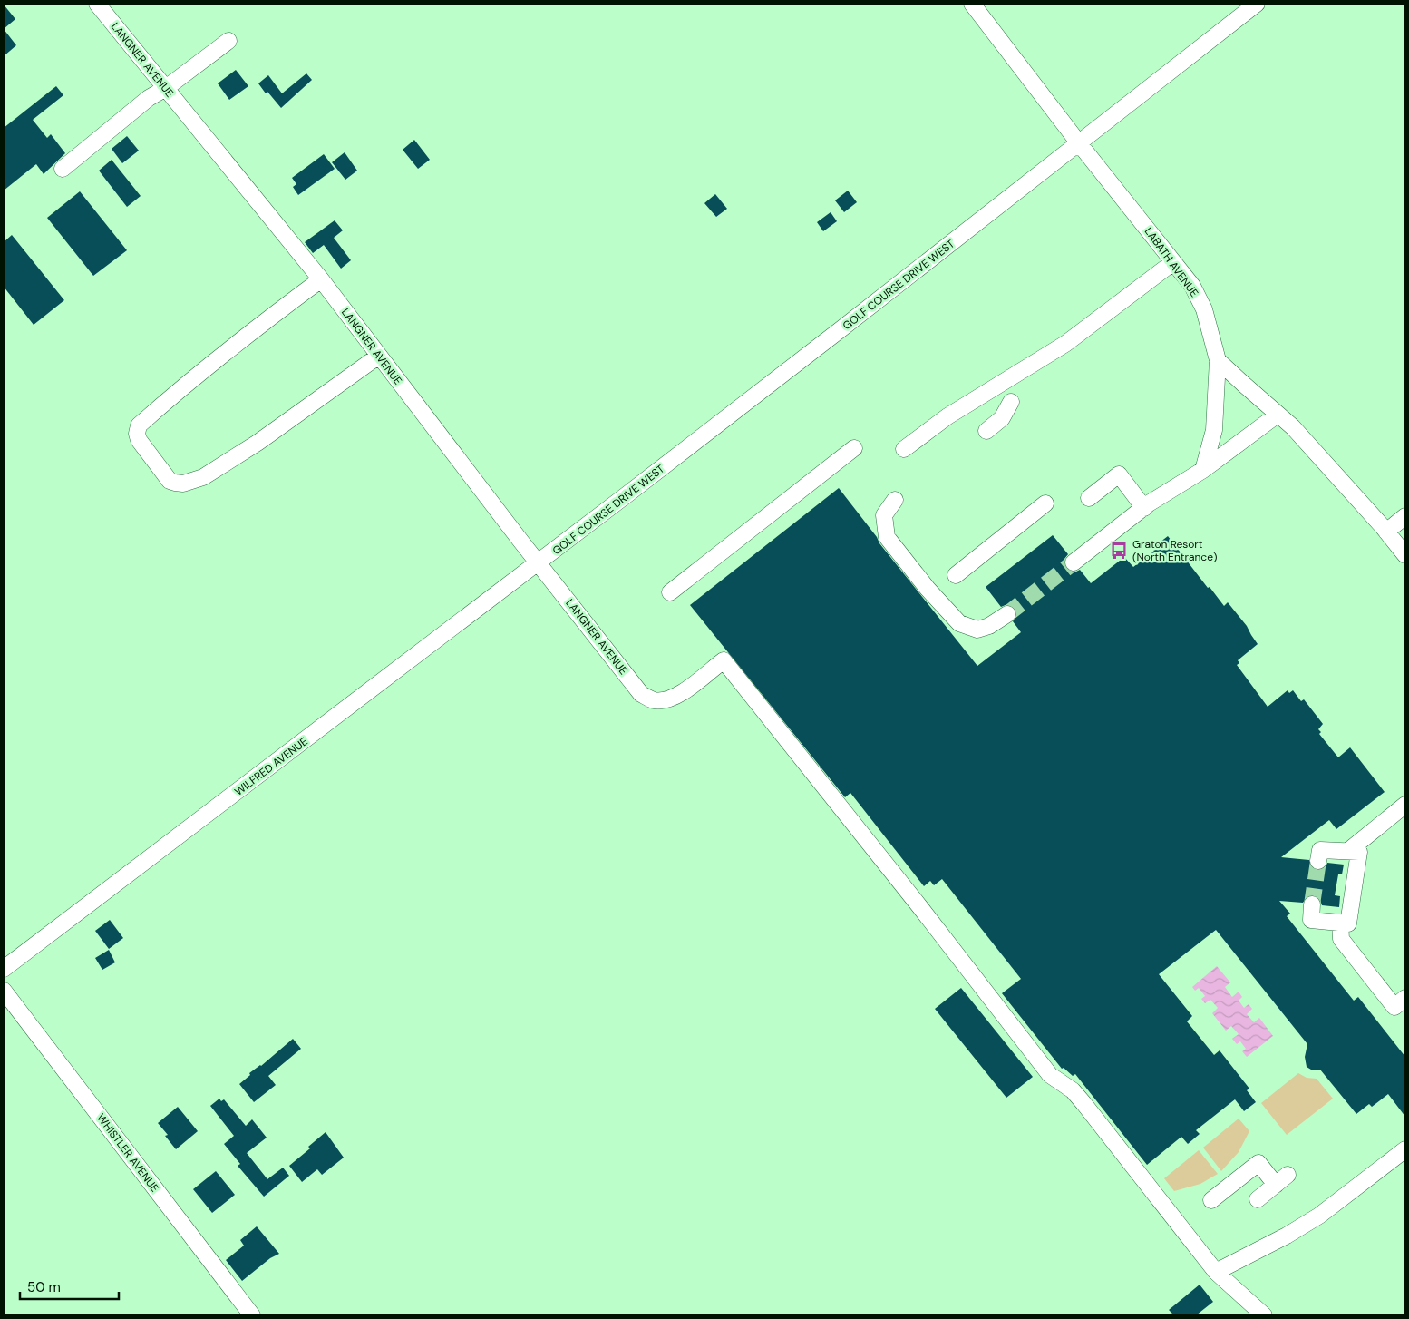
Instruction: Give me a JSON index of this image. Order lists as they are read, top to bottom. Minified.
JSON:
{"streets":{"street":["LANGNER AVENUE","LABATH AVENUE","GOLF COURSE DRIVE WEST","WILFRED AVENUE","WHISTLER AVENUE"]},"crossings":[["LANGNER AVENUE","GOLF COURSE DRIVE WEST"],["LANGNER AVENUE","WILFRED AVENUE"],["LABATH AVENUE","GOLF COURSE DRIVE WEST"],["GOLF COURSE DRIVE WEST","WILFRED AVENUE"]],"places":{"bus stop":["Graton Resort (North Entrance)"]},"scale_bar":"50 m"}
